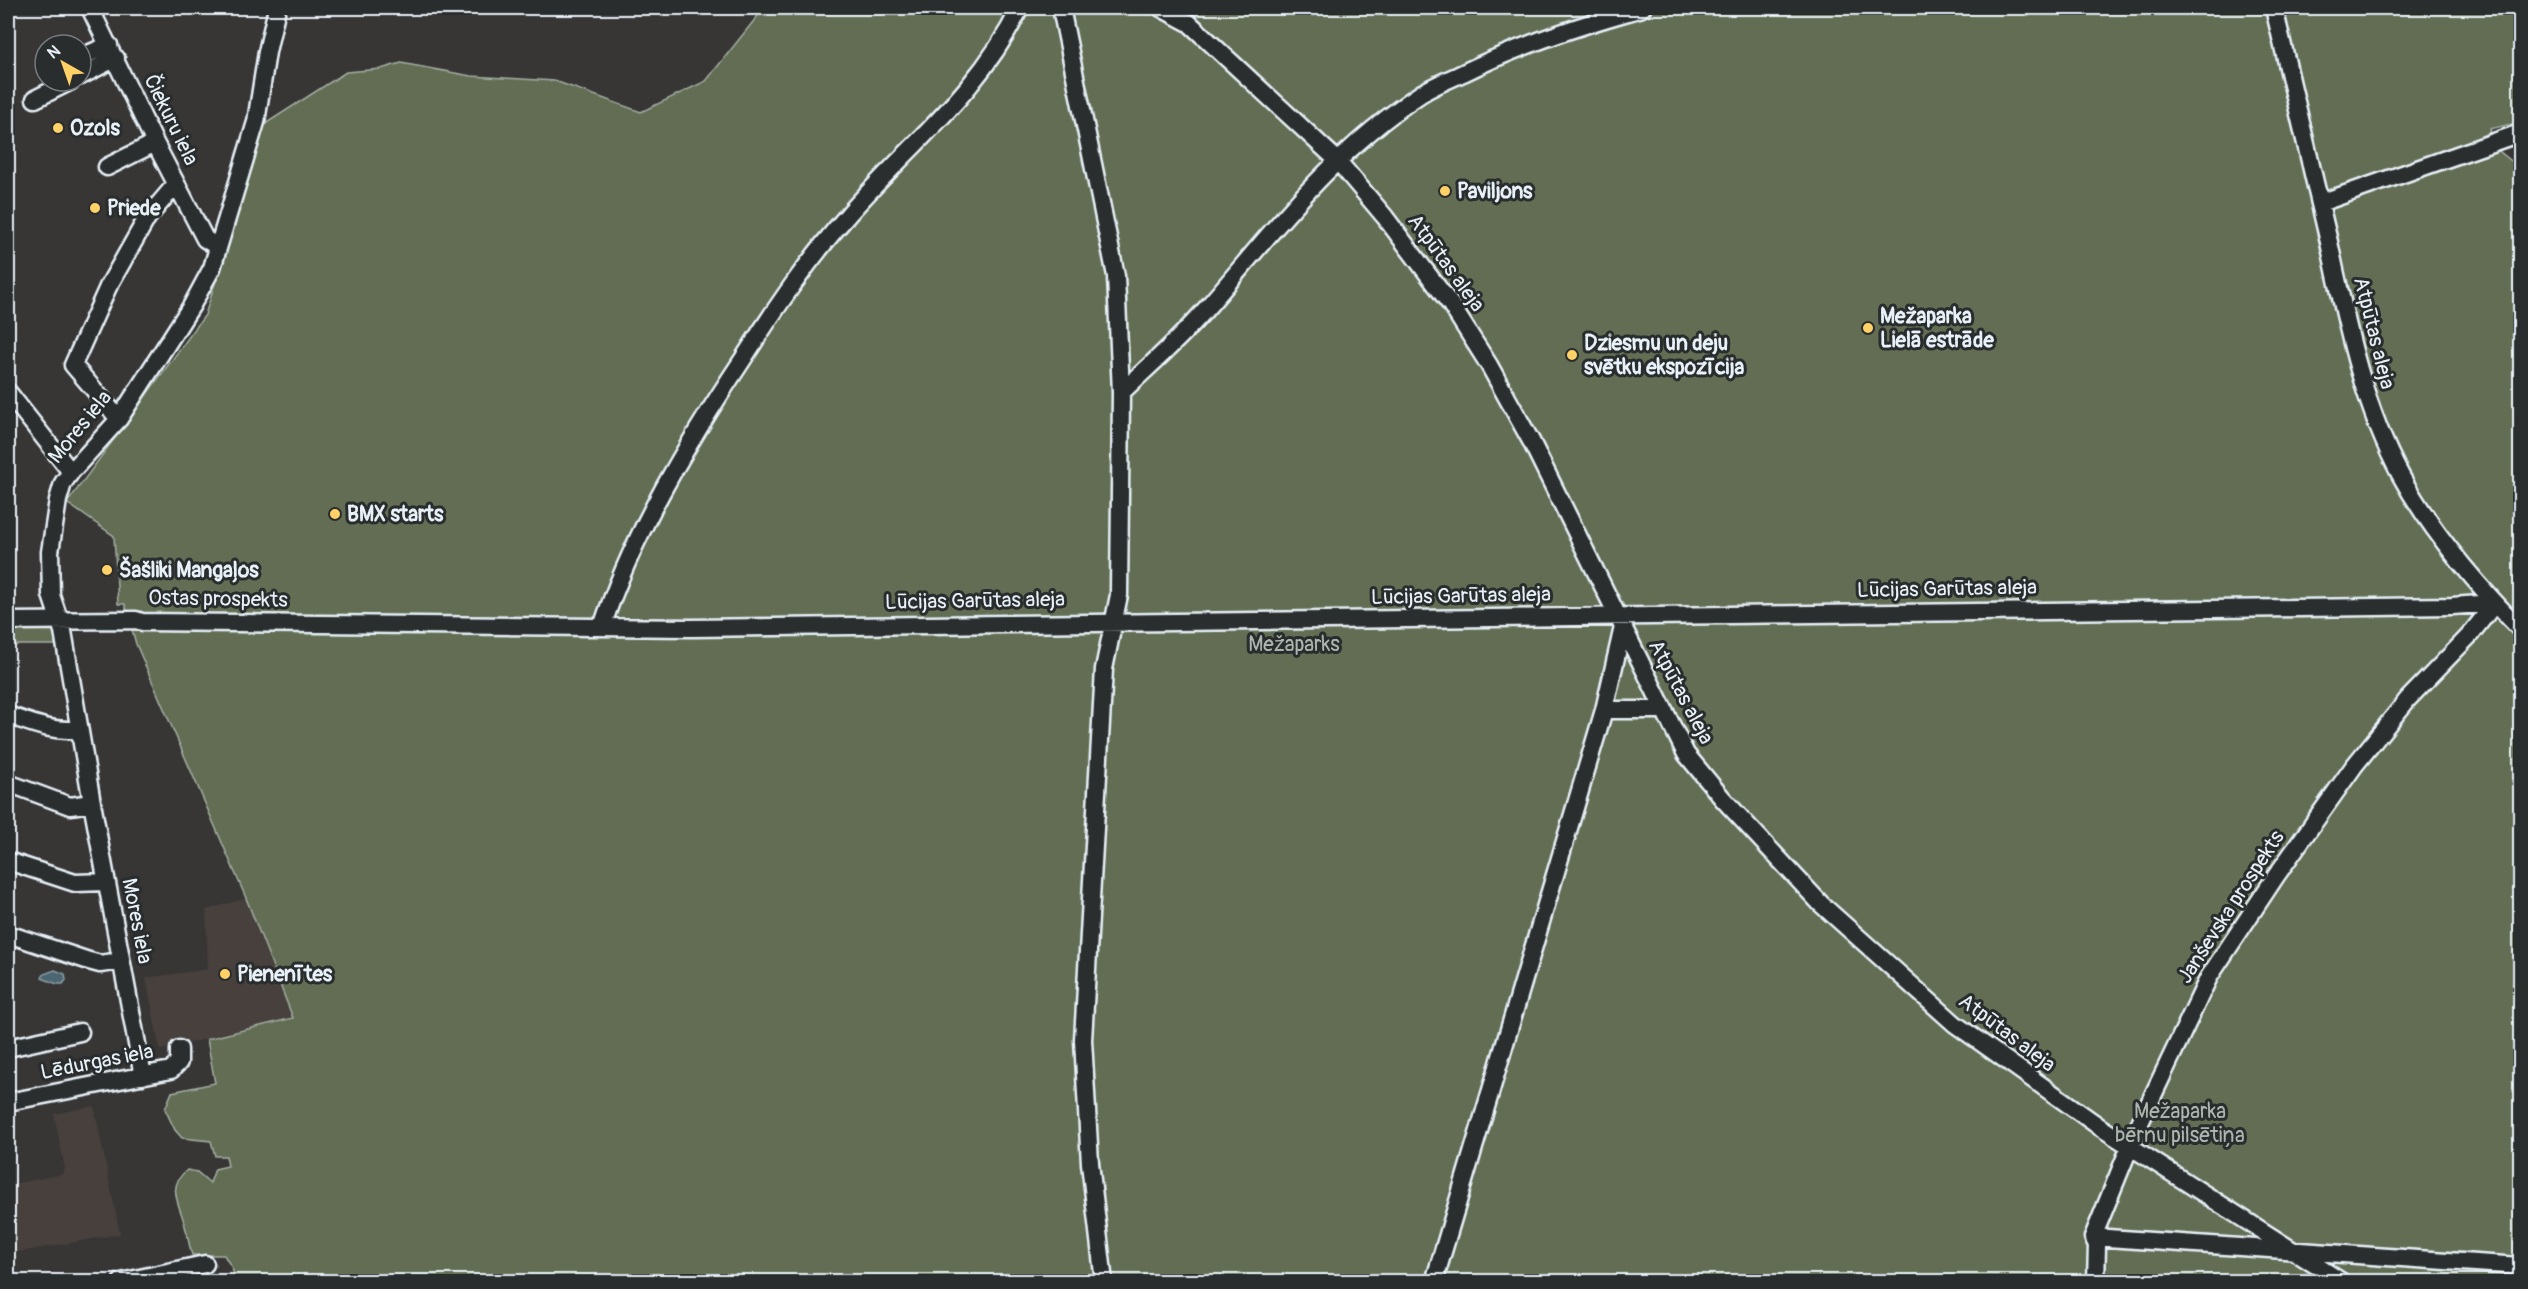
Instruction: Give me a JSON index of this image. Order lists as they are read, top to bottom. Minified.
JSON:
{"streets":{"street":["Čiekuru iela","Atpūtas aleja","Mores iela","Lūcijas Garūtas aleja","Ostas prospekts","Janševska prospekts","Lēdurgas iela"]},"crossings":[["Čiekuru iela","Mores iela"],["Atpūtas aleja","Lūcijas Garūtas aleja"],["Atpūtas aleja","Janševska prospekts"],["Mores iela","Ostas prospekts"],["Mores iela","Lēdurgas iela"],["Lūcijas Garūtas aleja","Ostas prospekts"],["Lūcijas Garūtas aleja","Janševska prospekts"]],"parks":["Mežaparks","Mežaparka bērnu pilsētiņa"],"places":["Ozols","Paviljons","Priede","Mežaparka Lielā estrāde","Dziesmu un deju svētku ekspozīcija","BMX starts","Šašliki Mangaļos","Pienenītes"],"north":"top left"}
